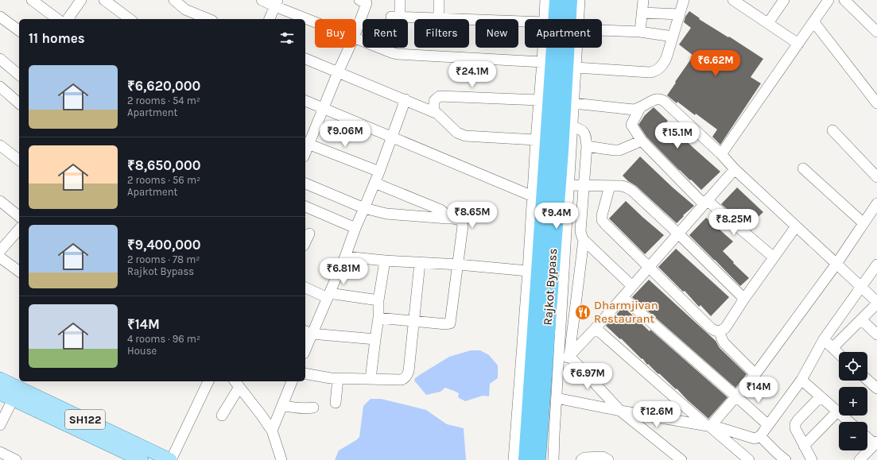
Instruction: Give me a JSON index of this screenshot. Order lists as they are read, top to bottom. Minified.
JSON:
{"streets":{"highway":["Rajkot Bypass"],"main road":["SH122"]},"places":{"restaurant":["Dharmjivan Restaurant"]},"page":{"chip":["Buy","Rent","Filters","New","Apartment"],"heading":"11 homes","price":["₹6.62M","₹24.1M","₹9.06M","₹15.1M","₹8.65M","₹9.4M","₹8.25M","₹6.81M","₹6.97M","₹14M","₹12.6M"],"list":[{"name":"₹6,620,000","note":"2 rooms · 54 m² · Apartment"},{"name":"₹8,650,000","note":"2 rooms · 56 m² · Apartment"},{"name":"₹9,400,000","note":"2 rooms · 78 m² · Rajkot Bypass"},{"name":"₹14M","note":"4 rooms · 96 m² · House"}],"map_buttons":["+","−"]}}
